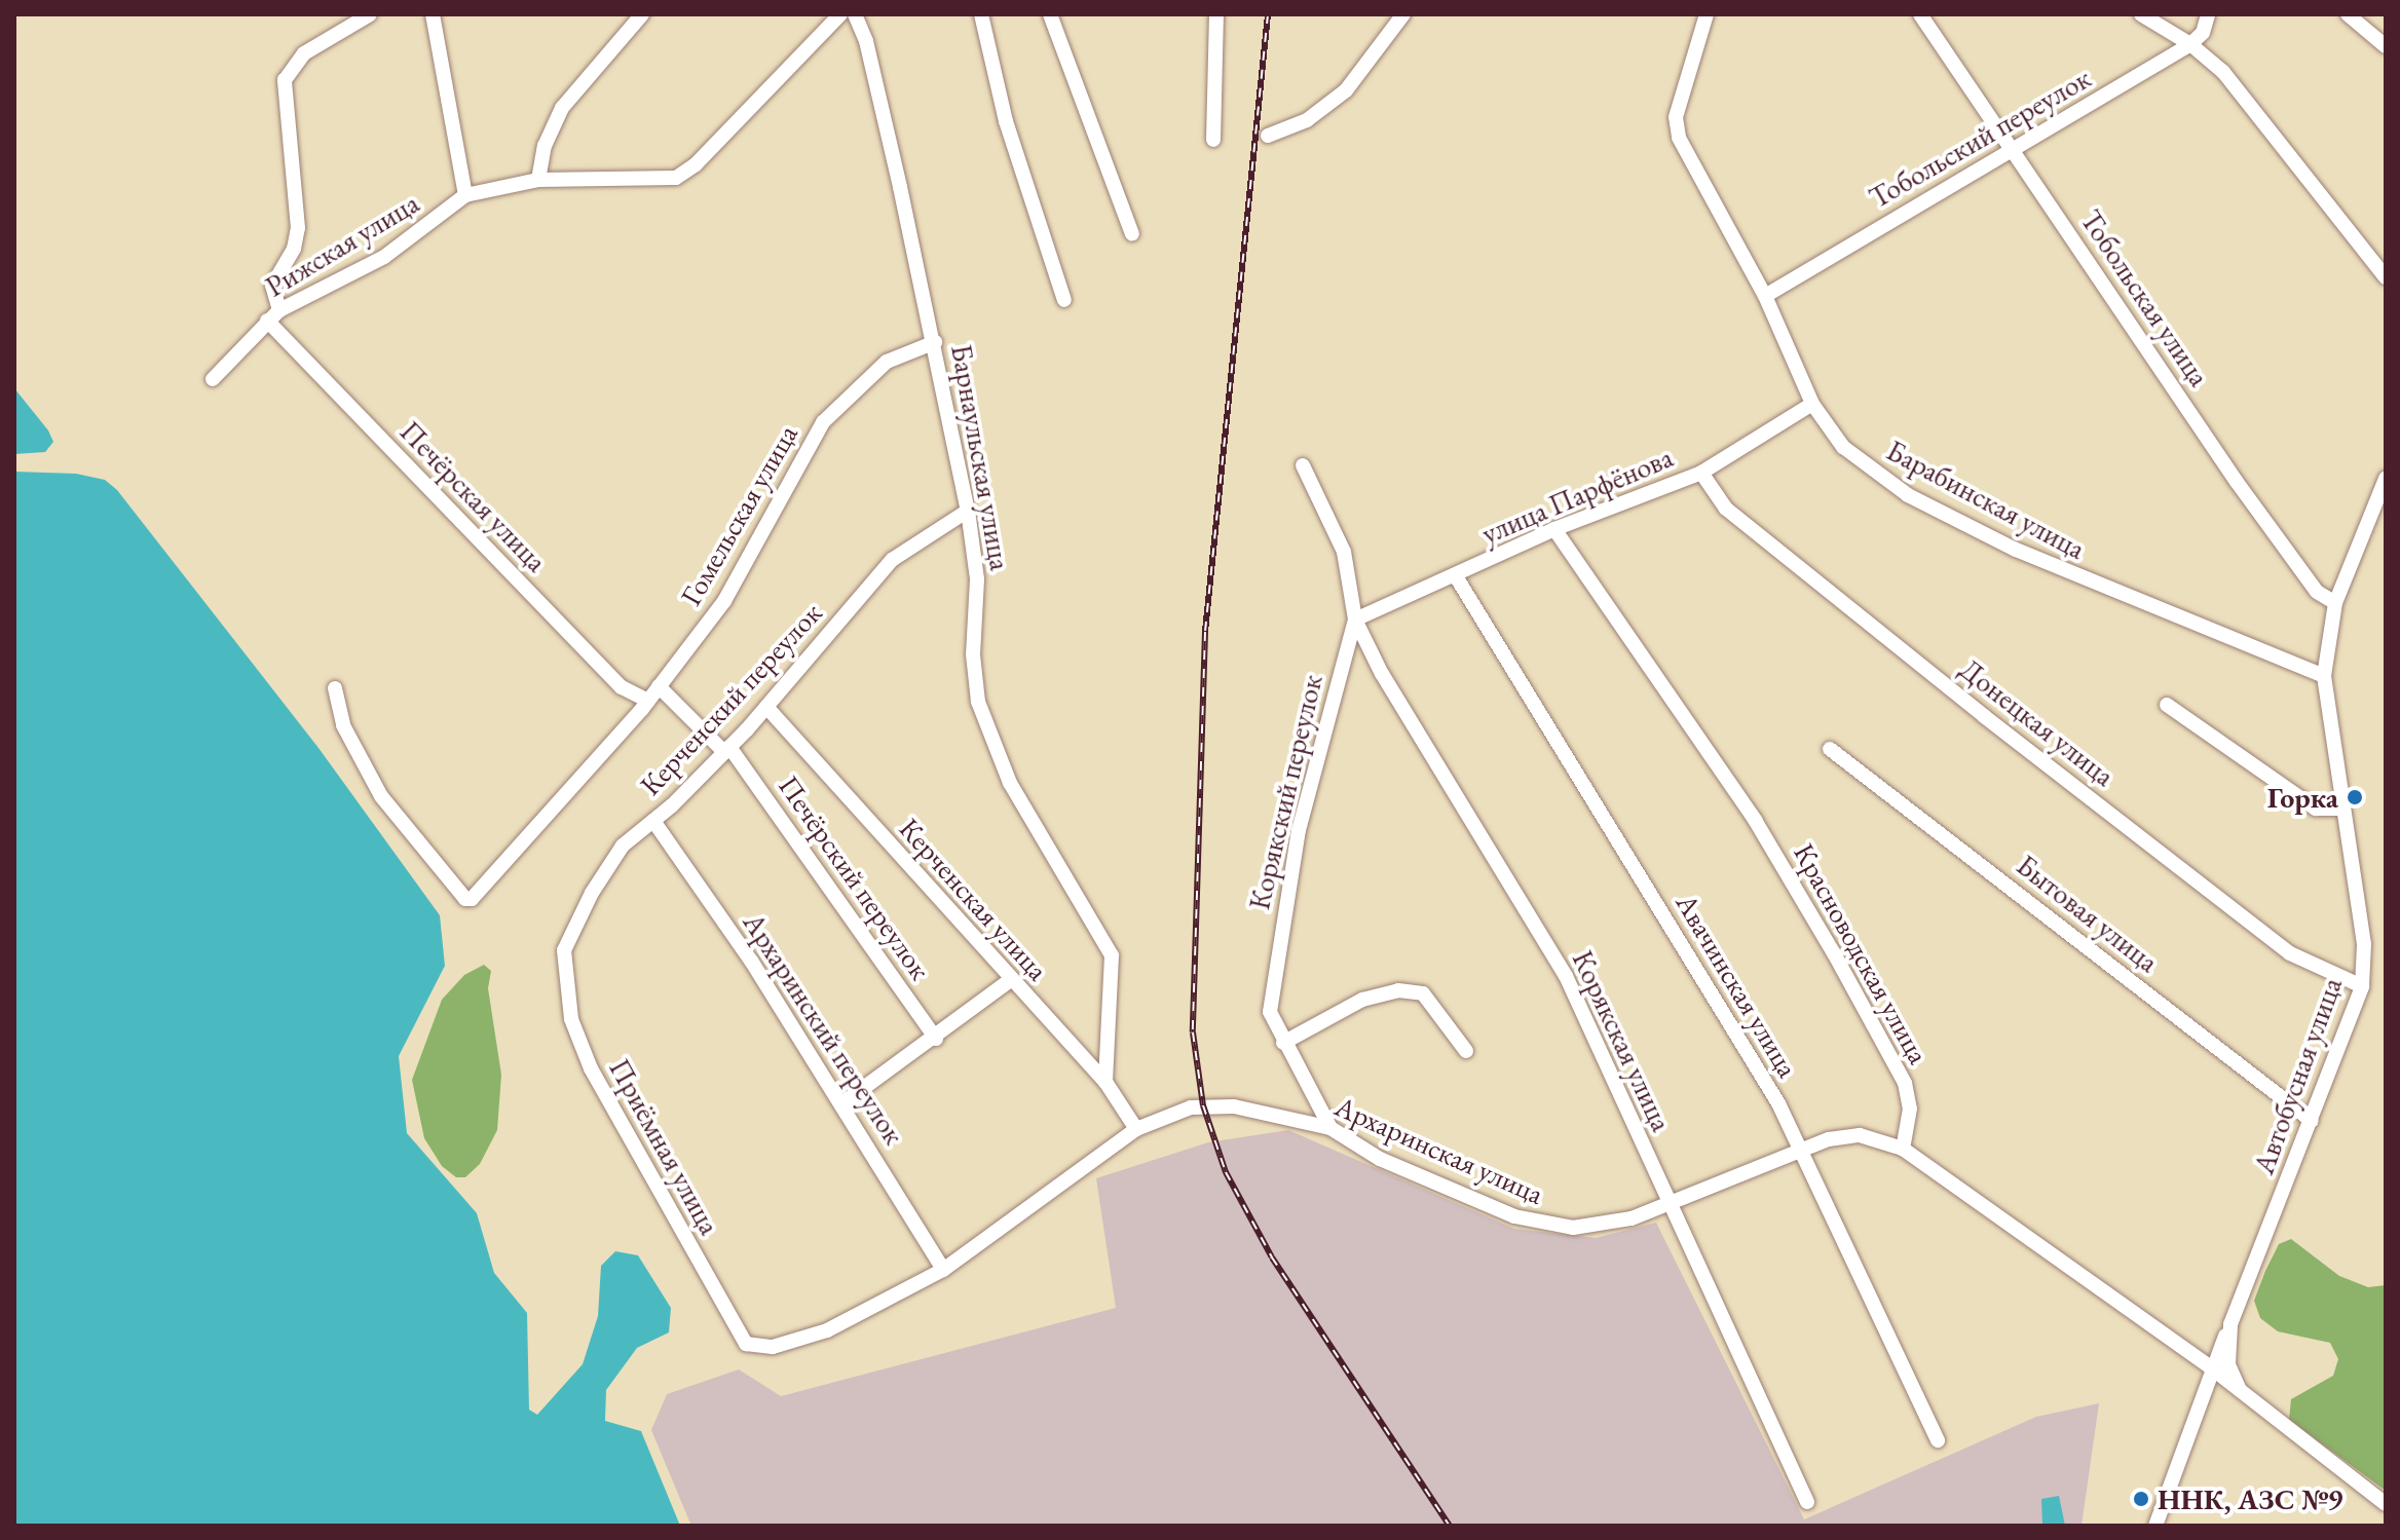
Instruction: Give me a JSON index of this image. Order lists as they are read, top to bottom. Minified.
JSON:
{"streets":{"street":["Тобольский переулок","Рижская улица","Тобольская улица","Барнаульская улица","улица Парфёнова","Печёрская улица","Барабинская улица","Гомельская улица","Керченский переулок","Донецкая улица","Корякский переулок","Печёрский переулок","Керченская улица","Бытовая улица","Красноводская улица","Авачинская улица","Архаринский переулок","Корякская улица","Автобусная улица","Приёмная улица","Архаринская улица"]},"crossings":[["Тобольский переулок","Тобольская улица"],["Тобольский переулок","Барабинская улица"],["Рижская улица","Печёрская улица"],["Тобольская улица","Автобусная улица"],["Барнаульская улица","Гомельская улица"],["Барнаульская улица","Керченский переулок"],["Барнаульская улица","Керченская улица"],["улица Парфёнова","Барабинская улица"],["улица Парфёнова","Донецкая улица"],["улица Парфёнова","Корякский переулок"],["улица Парфёнова","Красноводская улица"],["улица Парфёнова","Авачинская улица"],["улица Парфёнова","Корякская улица"],["Печёрская улица","Гомельская улица"],["Барабинская улица","Автобусная улица"],["Гомельская улица","Печёрский переулок"],["Керченский переулок","Печёрский переулок"],["Керченский переулок","Керченская улица"],["Керченский переулок","Архаринский переулок"],["Керченский переулок","Приёмная улица"],["Донецкая улица","Автобусная улица"],["Корякский переулок","Корякская улица"],["Корякский переулок","Архаринская улица"],["Керченская улица","Архаринская улица"],["Бытовая улица","Автобусная улица"],["Красноводская улица","Архаринская улица"],["Авачинская улица","Архаринская улица"],["Архаринский переулок","Архаринская улица"],["Корякская улица","Архаринская улица"],["Приёмная улица","Архаринская улица"]],"places":["Горка","ННК, АЗС №9"]}
